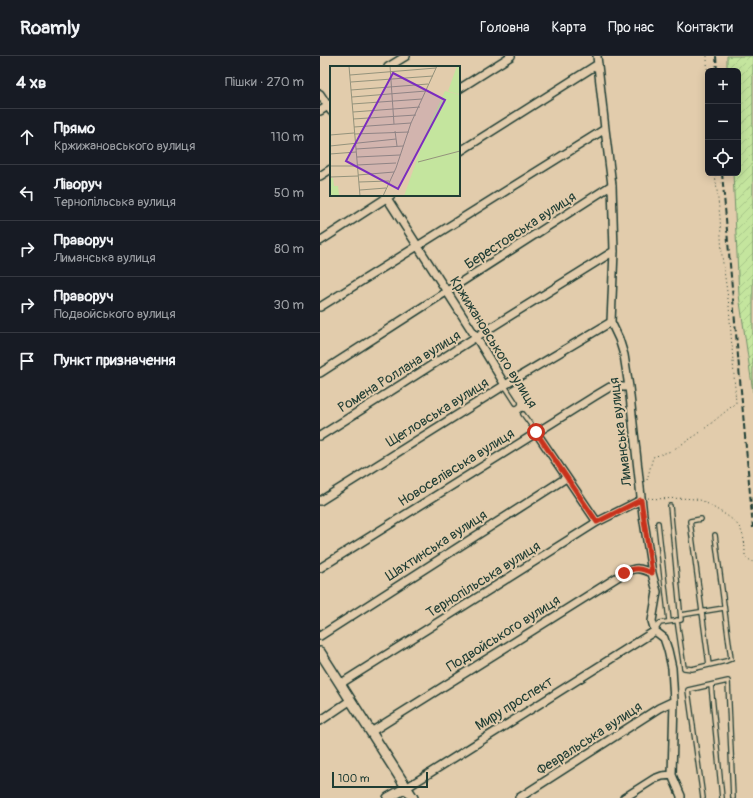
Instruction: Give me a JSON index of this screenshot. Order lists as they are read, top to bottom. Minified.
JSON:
{"streets":{"main road":["Миру проспект"],"street":["Берестовська вулиця","Кржижановського вулиця","Ромена Роллана вулиця","Щегловська вулиця","Лиманська вулиця","Новоселівська вулиця","Шахтинська вулиця","Тернопільська вулиця","Подвойського вулиця","Февральська вулиця"]},"crossings":[["Берестовська вулиця","Кржижановського вулиця"],["Берестовська вулиця","Лиманська вулиця"],["Кржижановського вулиця","Ромена Роллана вулиця"],["Кржижановського вулиця","Щегловська вулиця"],["Кржижановського вулиця","Новоселівська вулиця"],["Кржижановського вулиця","Шахтинська вулиця"],["Кржижановського вулиця","Тернопільська вулиця"],["Ромена Роллана вулиця","Лиманська вулиця"],["Щегловська вулиця","Лиманська вулиця"],["Лиманська вулиця","Новоселівська вулиця"],["Лиманська вулиця","Тернопільська вулиця"],["Лиманська вулиця","Подвойського вулиця"],["Лиманська вулиця","Миру проспект"]],"scale_bar":"100 m","page":{"header":"Roamly","nav":["Головна","Карта","Про нас","Контакти"],"heading":["4 хв","Пішки · 270 m"],"map_buttons":["+","−"],"list":[["Прямо","Кржижановського вулиця","110 m"],["Ліворуч","Тернопільська вулиця","50 m"],["Праворуч","Лиманська вулиця","80 m"],["Праворуч","Подвойського вулиця","30 m"],"Пункт призначення"],"scale":"100 m"}}
